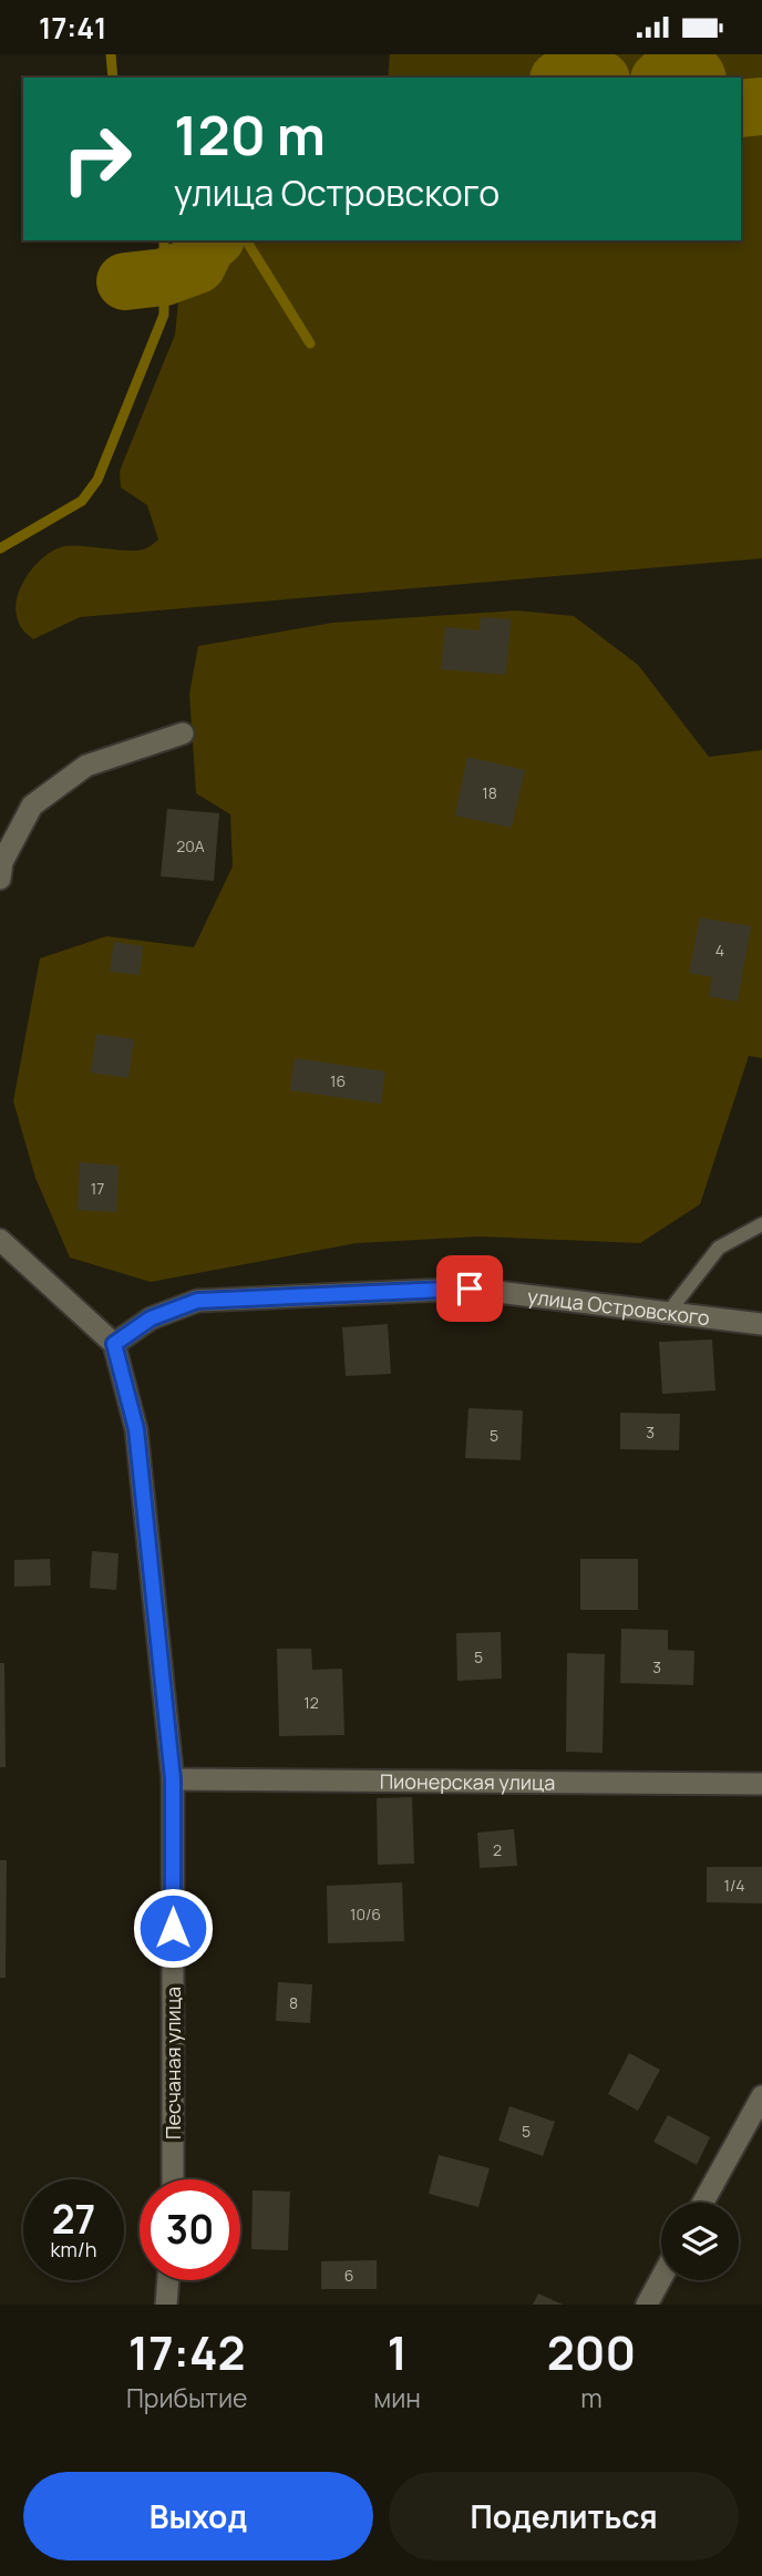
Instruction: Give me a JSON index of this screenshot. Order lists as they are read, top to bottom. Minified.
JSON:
{"streets":{"street":["улица Островского","Пионерская улица","Песчаная улица"]},"crossings":[["улица Островского","Песчаная улица"],["Пионерская улица","Песчаная улица"]],"house_numbers":["18","20А","4","16","17","3","5","5","3","12","2","1/4","10/6","8","5","6"],"page":{"status":"17:41","turn":["120 m","улица Островского"],"speed":"27 km/h","limit":"30","eta":["17:42","Прибытие","1","мин","200","m"],"buttons":["Выход","Поделиться"]}}
